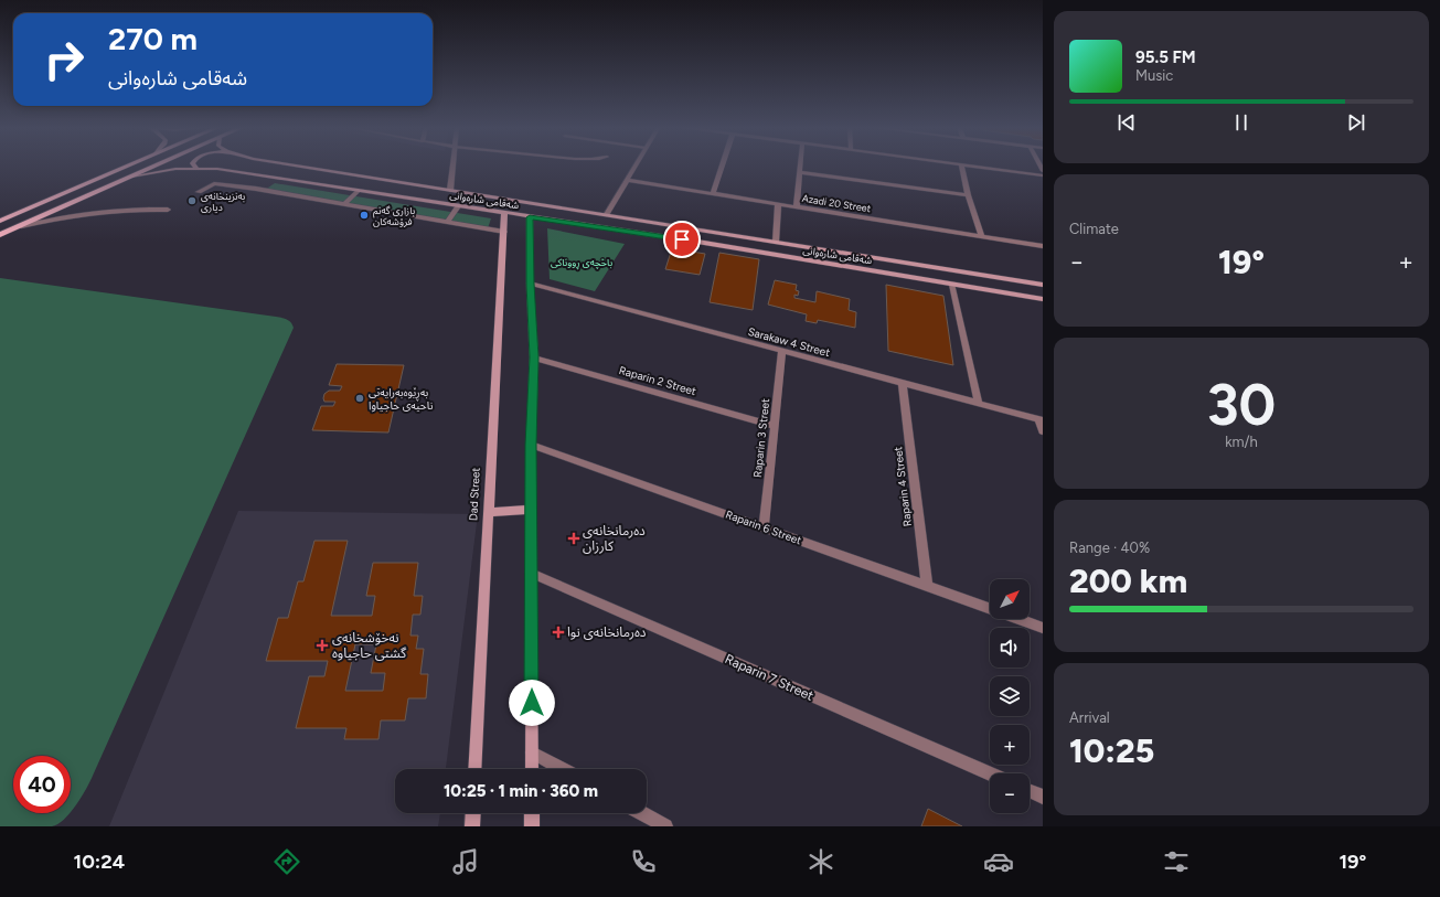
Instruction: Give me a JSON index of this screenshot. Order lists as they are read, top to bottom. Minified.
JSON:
{"streets":{"main road":["شەقامی شارەوانی","Dad Street"],"street":["Azadi 20 Street","Sarakaw 4 Street","Raparin 2 Street","Raparin 3 Street","Raparin 4 Street","Raparin 6 Street","Raparin 7 Street"]},"crossings":[["شەقامی شارەوانی","Dad Street"],["Sarakaw 4 Street","Raparin 3 Street"],["Sarakaw 4 Street","Raparin 4 Street"],["Raparin 2 Street","Raparin 3 Street"],["Raparin 3 Street","Raparin 6 Street"],["Raparin 4 Street","Raparin 6 Street"]],"parks":["باخچەی ڕووناکی"],"places":{"other":["بەنزینخانەی دیاری","بازاڕی گەنم فرۆشەکان","بەڕێوەبەرایەتی ناحیەی حاجیاوا"],"health":["دەرمانخانەی کارزان","دەرمانخانەی نوا","نەخۆشخانەی گشتی حاجیاوە"]},"north":"top right","page":{"turn":["270 m","شەقامی شارەوانی"],"song":["95.5 FM","Music"],"tile":["Climate",["30","km/h"],["Range · 40%","200 km"],["Arrival","10:25"]],"heat":["−","19°","+"],"map_buttons":["+","−"],"limit":"40","trip":"10:25 · 1 min · 360 m","tabs":["10:24","19°"]}}
